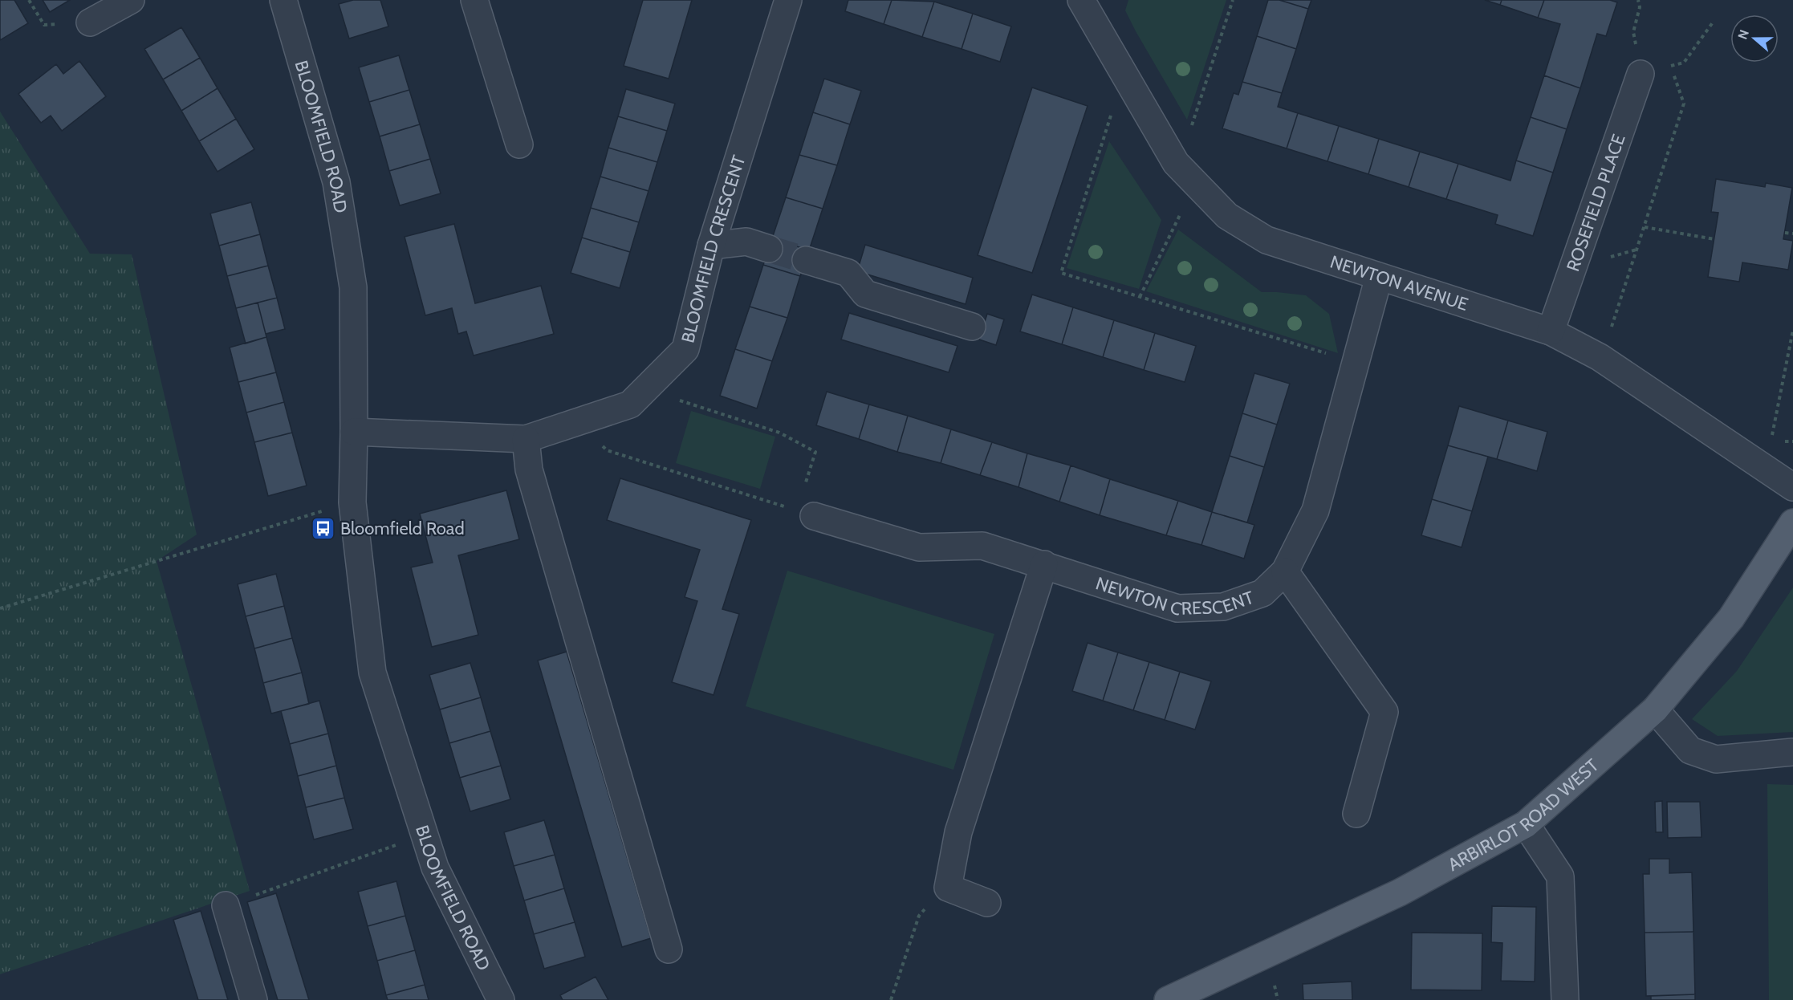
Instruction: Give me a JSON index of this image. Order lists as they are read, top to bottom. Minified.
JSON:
{"streets":{"main road":["ARBIRLOT ROAD WEST"],"street":["BLOOMFIELD ROAD","ROSEFIELD PLACE","BLOOMFIELD CRESCENT","NEWTON AVENUE","NEWTON CRESCENT"]},"crossings":[["BLOOMFIELD ROAD","BLOOMFIELD CRESCENT"],["ROSEFIELD PLACE","NEWTON AVENUE"],["NEWTON AVENUE","NEWTON CRESCENT"]],"places":{"bus stop":["Bloomfield Road"]},"north":"left"}
